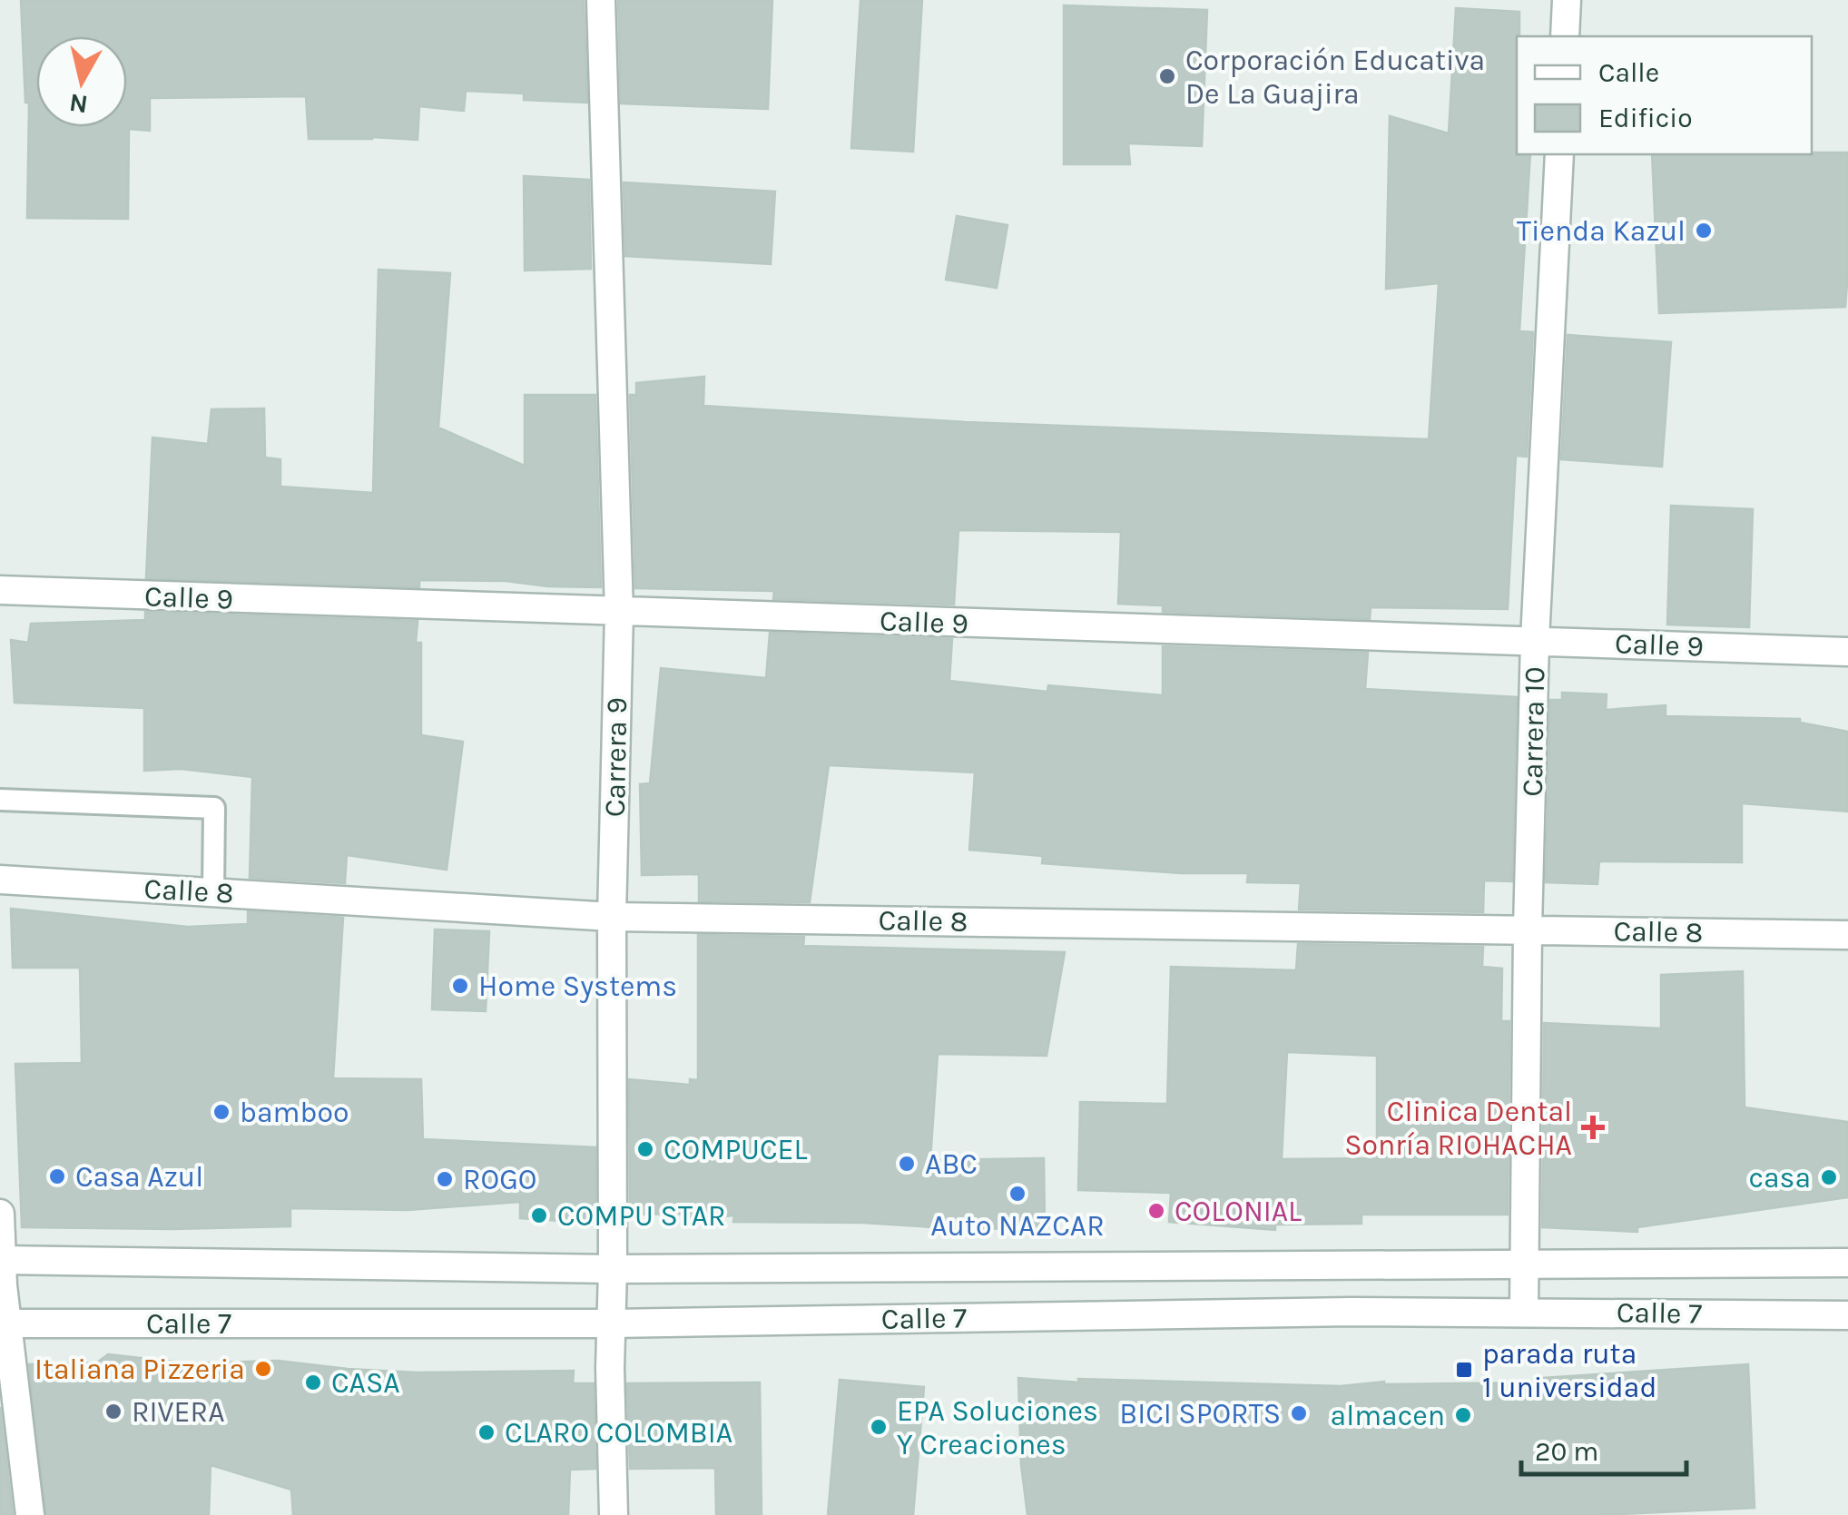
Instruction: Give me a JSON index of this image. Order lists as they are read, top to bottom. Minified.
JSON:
{"streets":{"street":["Calle 9","Carrera 10","Carrera 9","Calle 8","Calle 7"]},"crossings":[["Calle 9","Carrera 10"],["Calle 9","Carrera 9"],["Carrera 10","Calle 8"],["Carrera 10","Calle 7"],["Carrera 9","Calle 8"],["Carrera 9","Calle 7"]],"places":{"other":["Corporación Educativa De La Guajira","Tienda Kazul","Home Systems","bamboo","COMPUCEL","ABC","Casa Azul","casa","ROGO","Auto NAZCAR","COLONIAL","COMPU STAR","Italiana Pizzeria","CASA","RIVERA","BICI SPORTS","almacen","EPA Soluciones Y Creaciones","CLARO COLOMBIA"],"health":["Clinica Dental Sonría RIOHACHA"],"transit":["parada ruta 1 universidad"]},"legend":["Calle","Edificio"],"scale_bar":"20 m","north":"bottom"}
